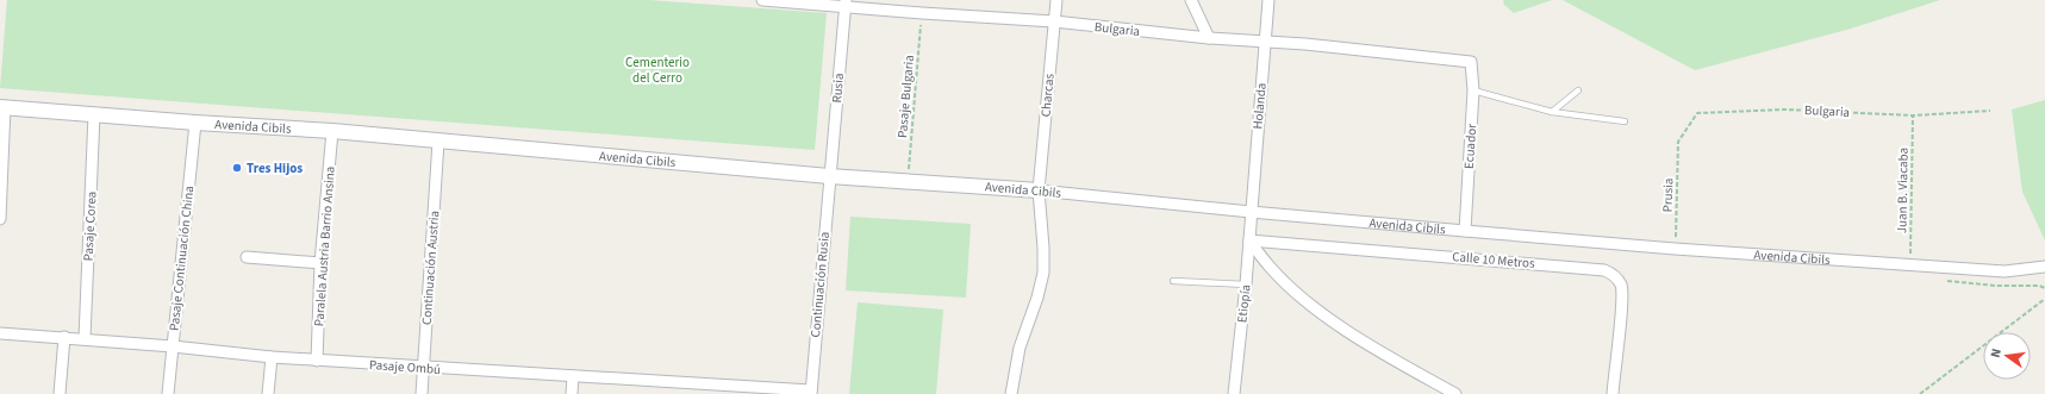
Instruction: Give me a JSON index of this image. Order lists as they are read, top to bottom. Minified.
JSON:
{"streets":{"street":["Bulgaria","Rusia","Charcas","Holanda","Avenida Cibils","Ecuador","Pasaje Corea","Paralela Austria Barrio Ansina","Pasaje Continuación China","Calle 10 Metros","Continuación Austria","Continuación Rusia","Etiopía","Pasaje Ombú"],"path":["Pasaje Bulgaria","Juan B. Viacaba","Prusia"]},"crossings":[["Bulgaria","Rusia"],["Bulgaria","Charcas"],["Bulgaria","Pasaje Bulgaria"],["Bulgaria","Holanda"],["Bulgaria","Ecuador"],["Bulgaria","Juan B. Viacaba"],["Bulgaria","Prusia"],["Rusia","Avenida Cibils"],["Rusia","Continuación Rusia"],["Charcas","Avenida Cibils"],["Pasaje Bulgaria","Avenida Cibils"],["Holanda","Avenida Cibils"],["Holanda","Etiopía"],["Avenida Cibils","Ecuador"],["Avenida Cibils","Juan B. Viacaba"],["Avenida Cibils","Prusia"],["Avenida Cibils","Pasaje Corea"],["Avenida Cibils","Paralela Austria Barrio Ansina"],["Avenida Cibils","Pasaje Continuación China"],["Avenida Cibils","Continuación Austria"],["Avenida Cibils","Continuación Rusia"],["Avenida Cibils","Etiopía"],["Pasaje Corea","Pasaje Ombú"],["Paralela Austria Barrio Ansina","Pasaje Ombú"],["Pasaje Continuación China","Pasaje Ombú"],["Calle 10 Metros","Etiopía"],["Continuación Austria","Pasaje Ombú"],["Continuación Rusia","Pasaje Ombú"]],"parks":["Cementerio del Cerro"],"places":["Tres Hijos"],"north":"left"}
